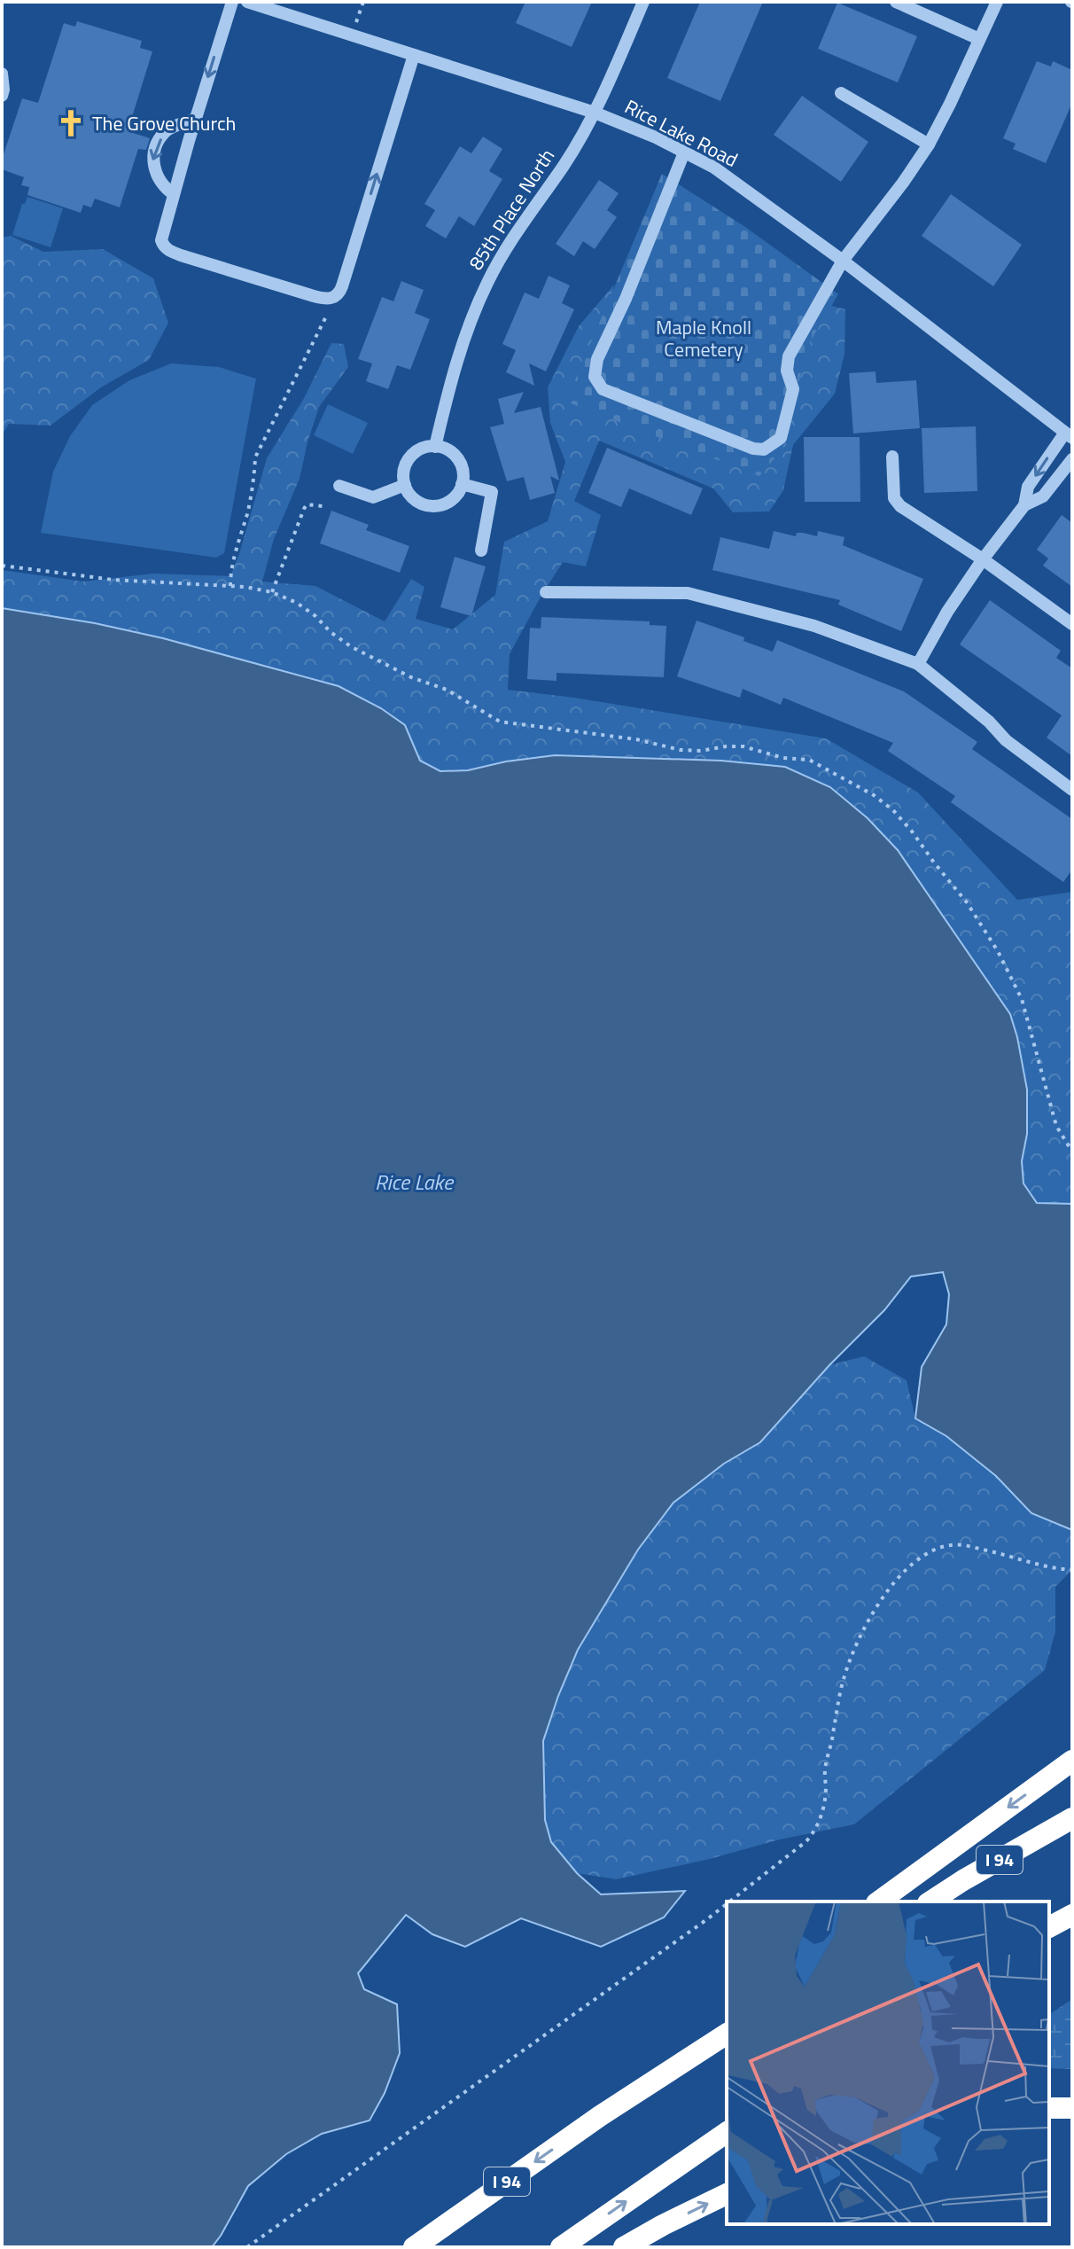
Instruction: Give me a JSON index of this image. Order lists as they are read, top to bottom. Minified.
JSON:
{"streets":{"highway":["I 94"],"street":["Rice Lake Road","85th Place North"]},"crossings":[["Rice Lake Road","85th Place North"]],"water":["Rice Lake"],"parks":["Maple Knoll Cemetery"],"places":{"church":["The Grove Church"]}}
